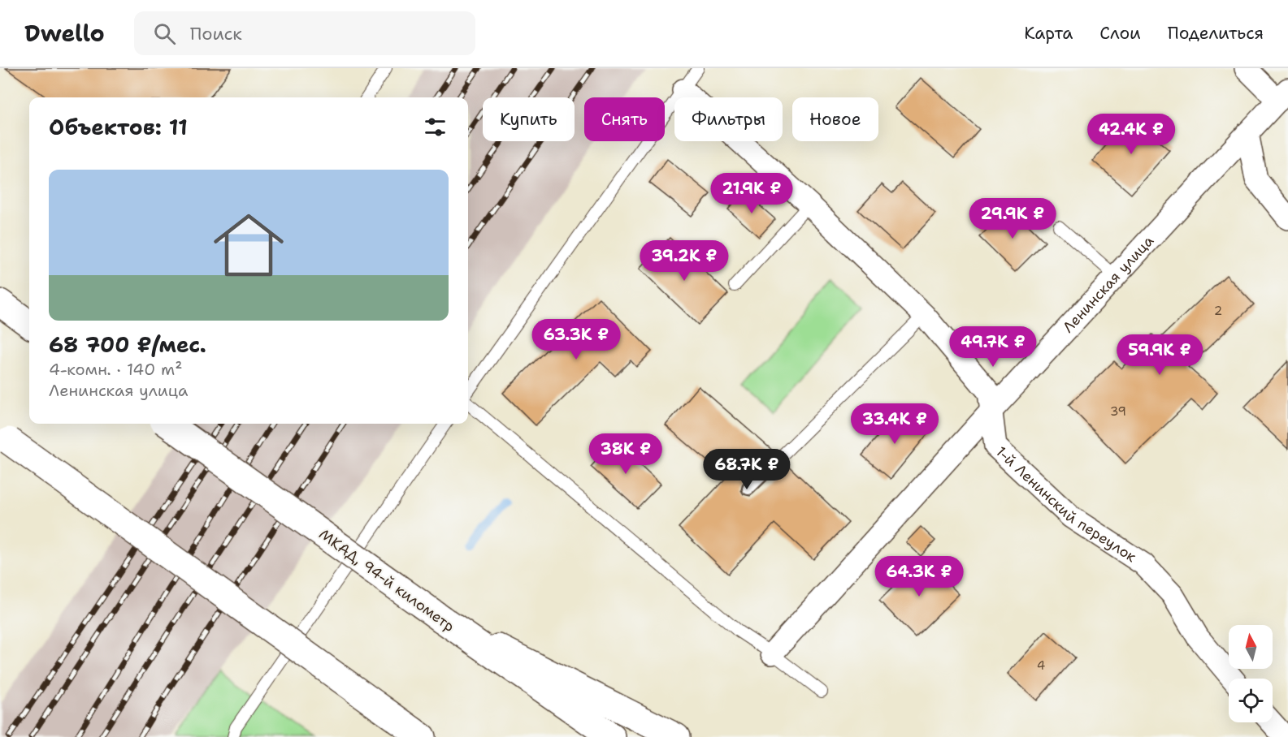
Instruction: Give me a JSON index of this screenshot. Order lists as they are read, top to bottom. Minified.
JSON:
{"streets":{"main road":["МКАД, 94-й километр"],"street":["Ленинская улица","1-й Ленинский переулок"]},"crossings":[["Ленинская улица","1-й Ленинский переулок"]],"house_numbers":["2","39","4"],"north":"top","page":{"header":"Dwello","search":"Поиск","nav":["Карта","Слои","Поделиться"],"chip":["Купить","Снять","Фильтры","Новое"],"heading":"Объектов: 11","price":["42.4K ₽","21.9K ₽","29.9K ₽","39.2K ₽","63.3K ₽","49.7K ₽","59.9K ₽","33.4K ₽","38K ₽","68.7K ₽","64.3K ₽"],"list":[{"name":"68 700 ₽/мес.","note":"4-комн. · 140 m² · Ленинская улица"}]}}
